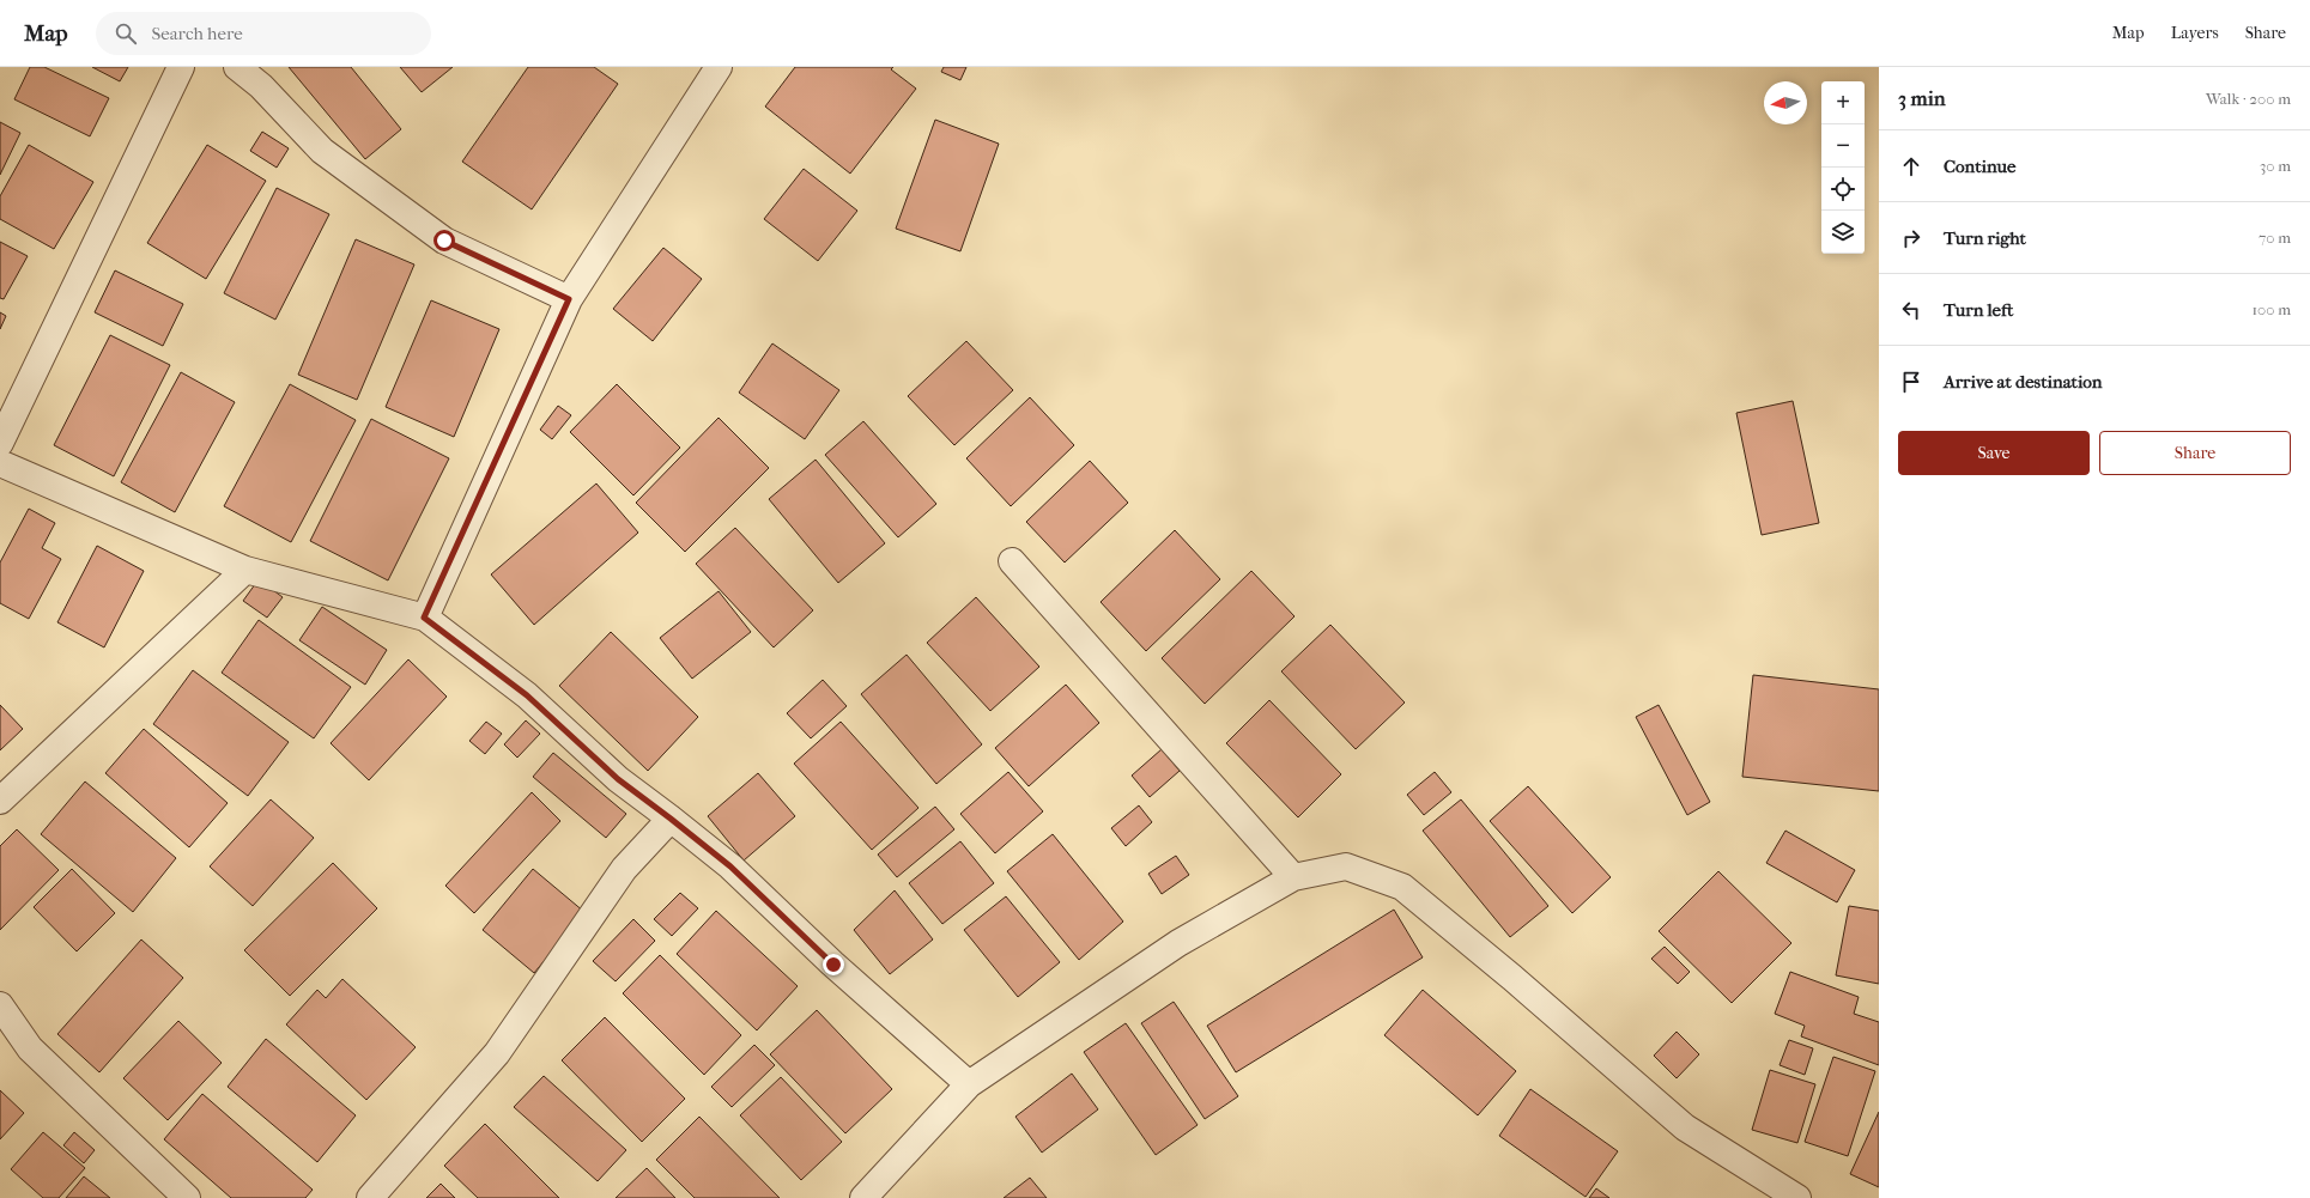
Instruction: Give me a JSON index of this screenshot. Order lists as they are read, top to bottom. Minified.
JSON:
{"north":"left","page":{"header":"Map","search":"Search here","nav":["Map","Layers","Share"],"heading":["3 min","Walk · 200 m"],"map_buttons":["+","−"],"list":[["Continue","30 m"],["Turn right","70 m"],["Turn left","100 m"],"Arrive at destination"],"buttons":["Save","Share"]}}
